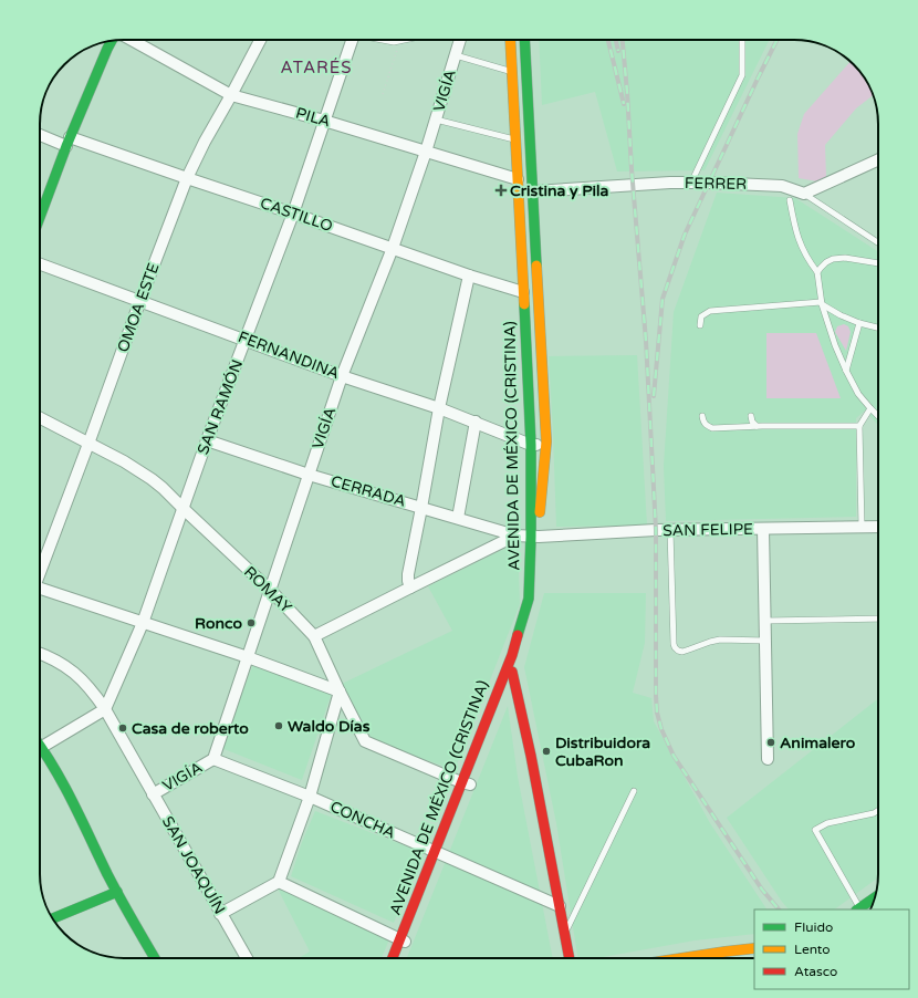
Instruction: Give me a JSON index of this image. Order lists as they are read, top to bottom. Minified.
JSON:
{"streets":{"main road":["AVENIDA DE MÉXICO (CRISTINA)"],"street":["VIGÍA","PILA","FERRER","CASTILLO","OMOA ESTE","FERNANDINA","SAN RAMÓN","CERRADA","SAN FELIPE","ROMAY","CONCHA","SAN JOAQUÍN"]},"crossings":[["VIGÍA","PILA"],["VIGÍA","CASTILLO"],["VIGÍA","FERNANDINA"],["VIGÍA","CERRADA"],["VIGÍA","ROMAY"],["VIGÍA","CONCHA"],["VIGÍA","SAN JOAQUÍN"],["PILA","OMOA ESTE"],["PILA","SAN RAMÓN"],["PILA","AVENIDA DE MÉXICO (CRISTINA)"],["FERRER","AVENIDA DE MÉXICO (CRISTINA)"],["CASTILLO","OMOA ESTE"],["CASTILLO","SAN RAMÓN"],["CASTILLO","AVENIDA DE MÉXICO (CRISTINA)"],["OMOA ESTE","FERNANDINA"],["OMOA ESTE","ROMAY"],["FERNANDINA","SAN RAMÓN"],["FERNANDINA","AVENIDA DE MÉXICO (CRISTINA)"],["SAN RAMÓN","CERRADA"],["SAN RAMÓN","ROMAY"],["SAN RAMÓN","SAN JOAQUÍN"],["AVENIDA DE MÉXICO (CRISTINA)","CERRADA"],["AVENIDA DE MÉXICO (CRISTINA)","SAN FELIPE"],["AVENIDA DE MÉXICO (CRISTINA)","ROMAY"],["AVENIDA DE MÉXICO (CRISTINA)","CONCHA"],["CERRADA","SAN FELIPE"]],"districts":["ATARÉS"],"places":{"health":["Cristina y Pila"],"other":["Ronco","Waldo Días","Casa de roberto","Animalero","Distribuidora CubaRon"]},"legend":["Fluido","Lento","Atasco"]}
